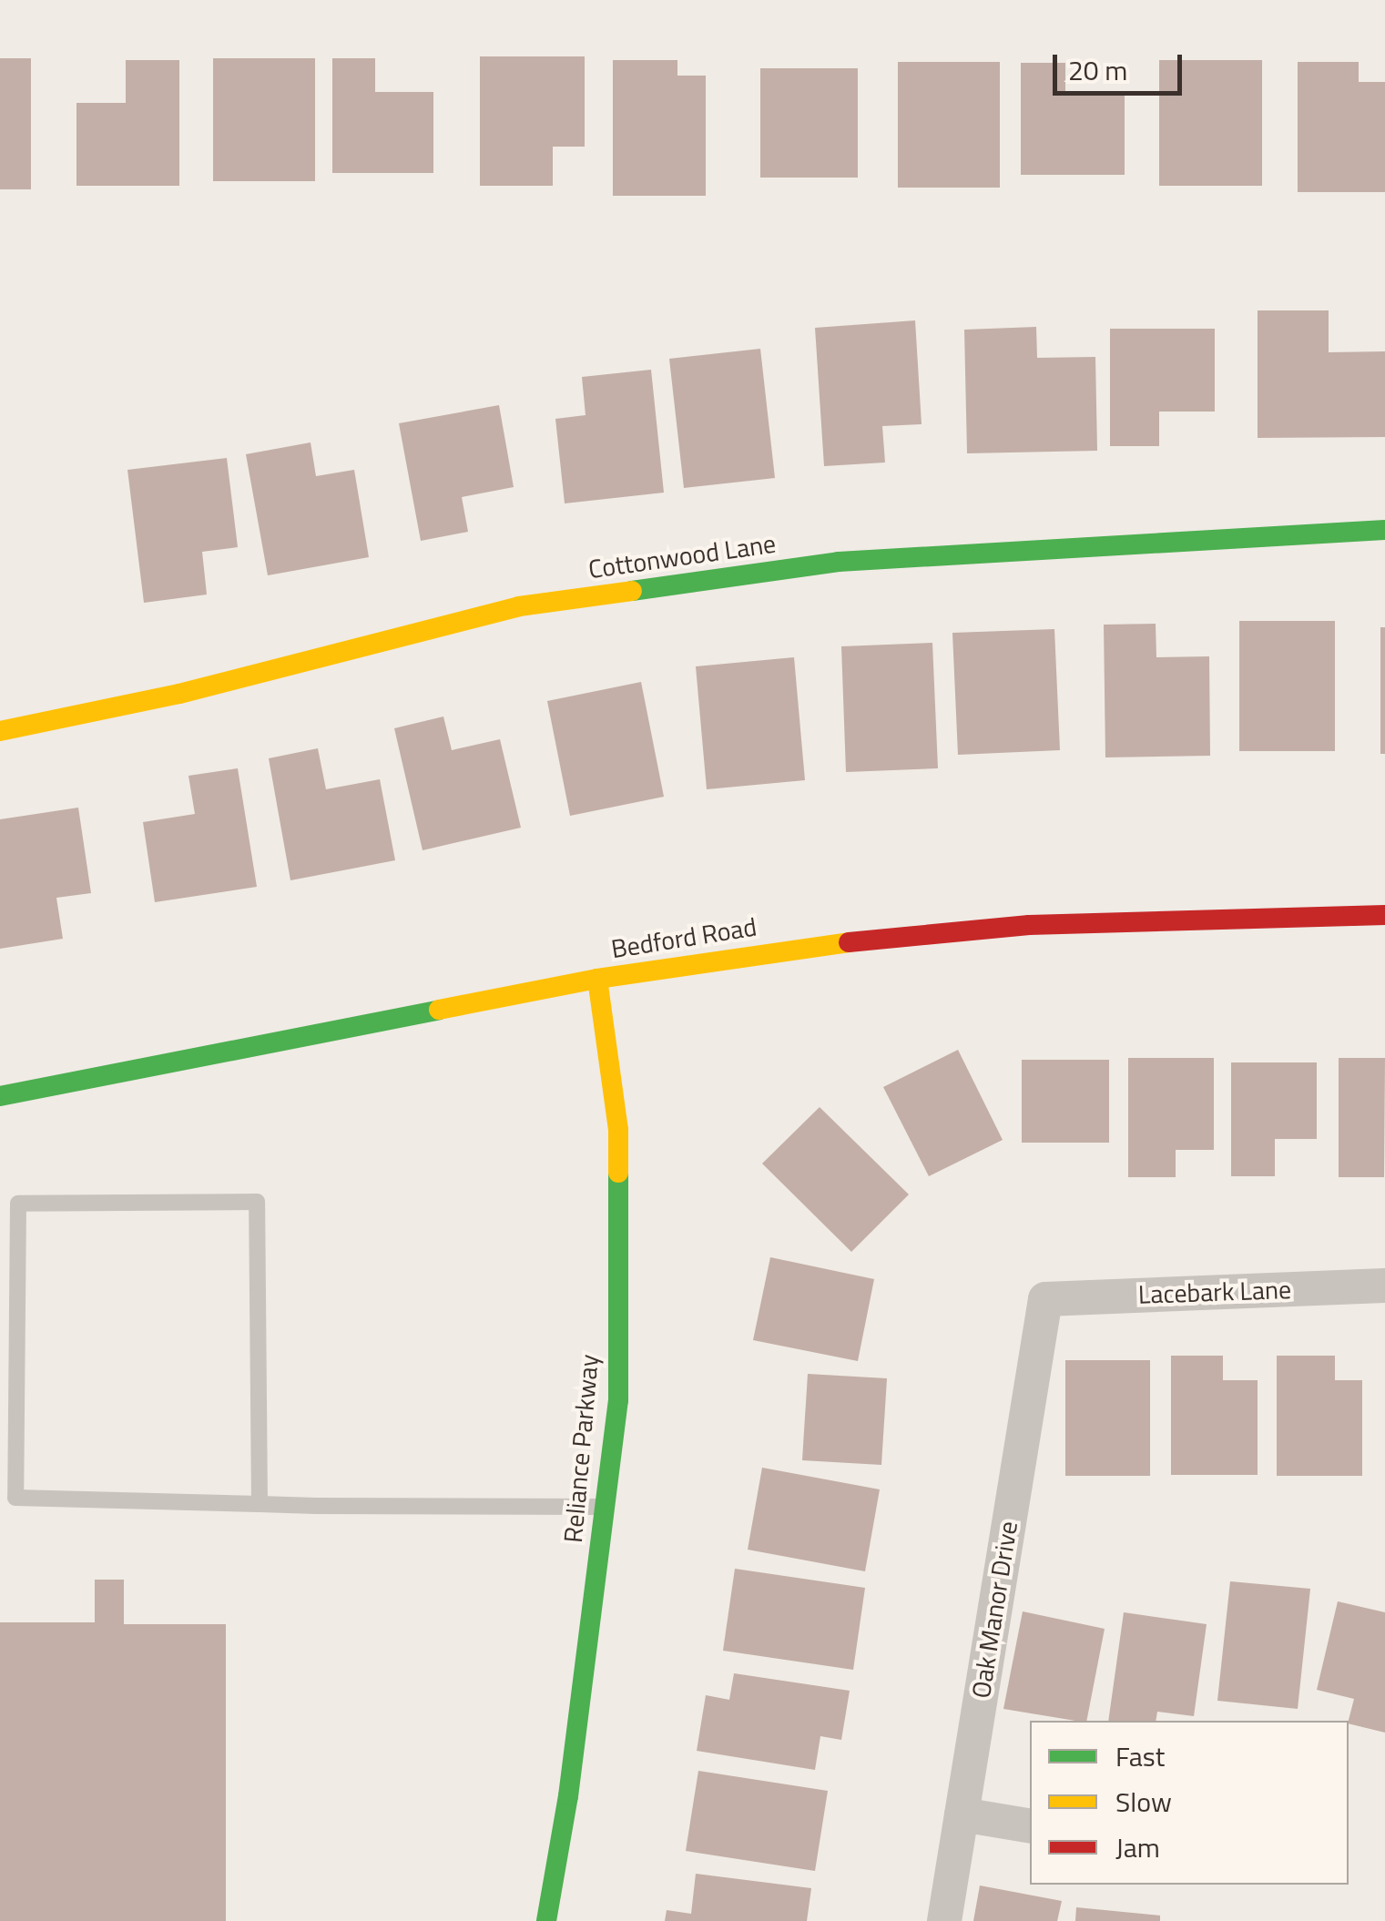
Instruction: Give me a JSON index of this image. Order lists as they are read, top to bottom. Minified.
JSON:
{"streets":{"street":["Cottonwood Lane","Bedford Road","Lacebark Lane","Reliance Parkway","Oak Manor Drive"]},"crossings":[["Bedford Road","Reliance Parkway"],["Lacebark Lane","Oak Manor Drive"]],"legend":["Fast","Slow","Jam"],"scale_bar":"20 m"}
